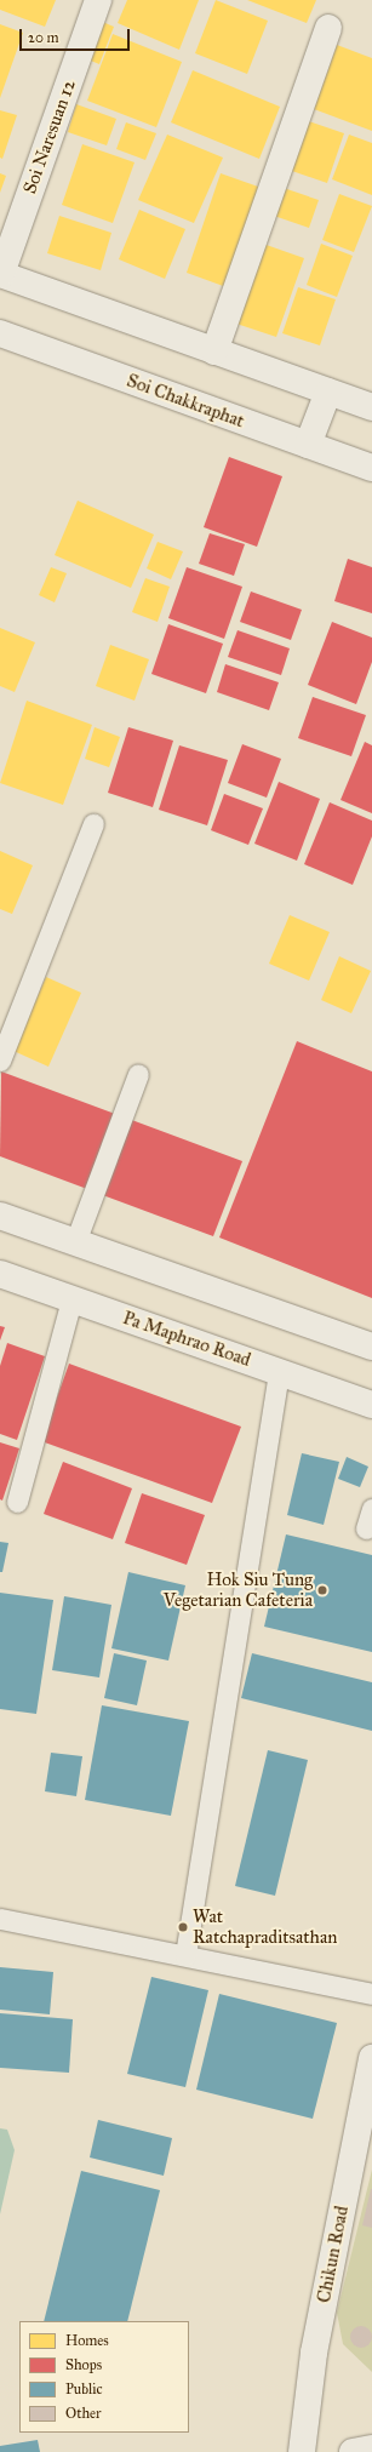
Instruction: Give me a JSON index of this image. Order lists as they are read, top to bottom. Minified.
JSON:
{"streets":{"street":["Soi Naresuan 12","Soi Chakkraphat","Pa Maphrao Road","Chikun Road"]},"places":["Hok Siu Tung Vegetarian Cafeteria","Wat Ratchapraditsathan"],"legend":["Homes","Shops","Public","Other"],"scale_bar":"20 m"}
